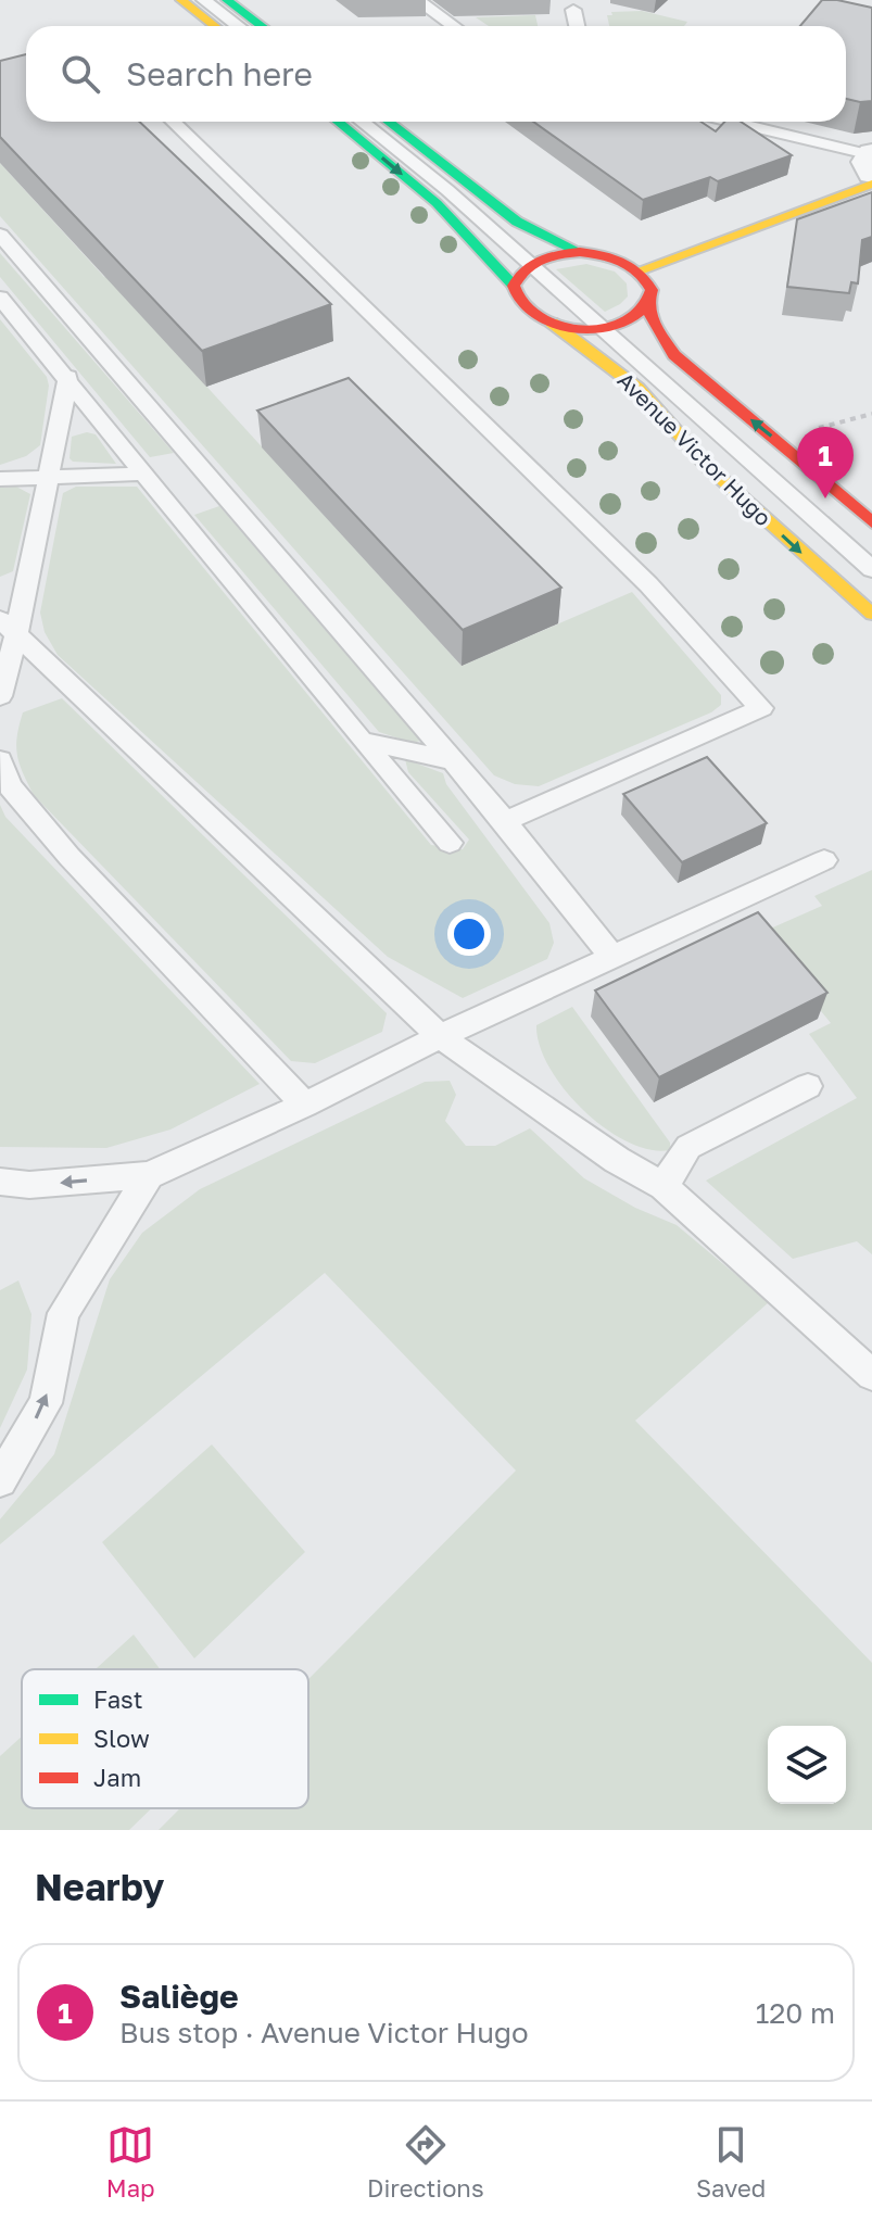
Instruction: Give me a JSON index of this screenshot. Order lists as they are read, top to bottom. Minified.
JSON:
{"streets":{"street":["Avenue Victor Hugo"]},"legend":["Fast","Slow","Jam"],"page":{"search":"Search here","pins":"1","heading":"Nearby","list":[{"mark":"1","name":"Saliège","note":"Bus stop · Avenue Victor Hugo","value":"120 m"}],"nav":["Map","Directions","Saved"]}}
